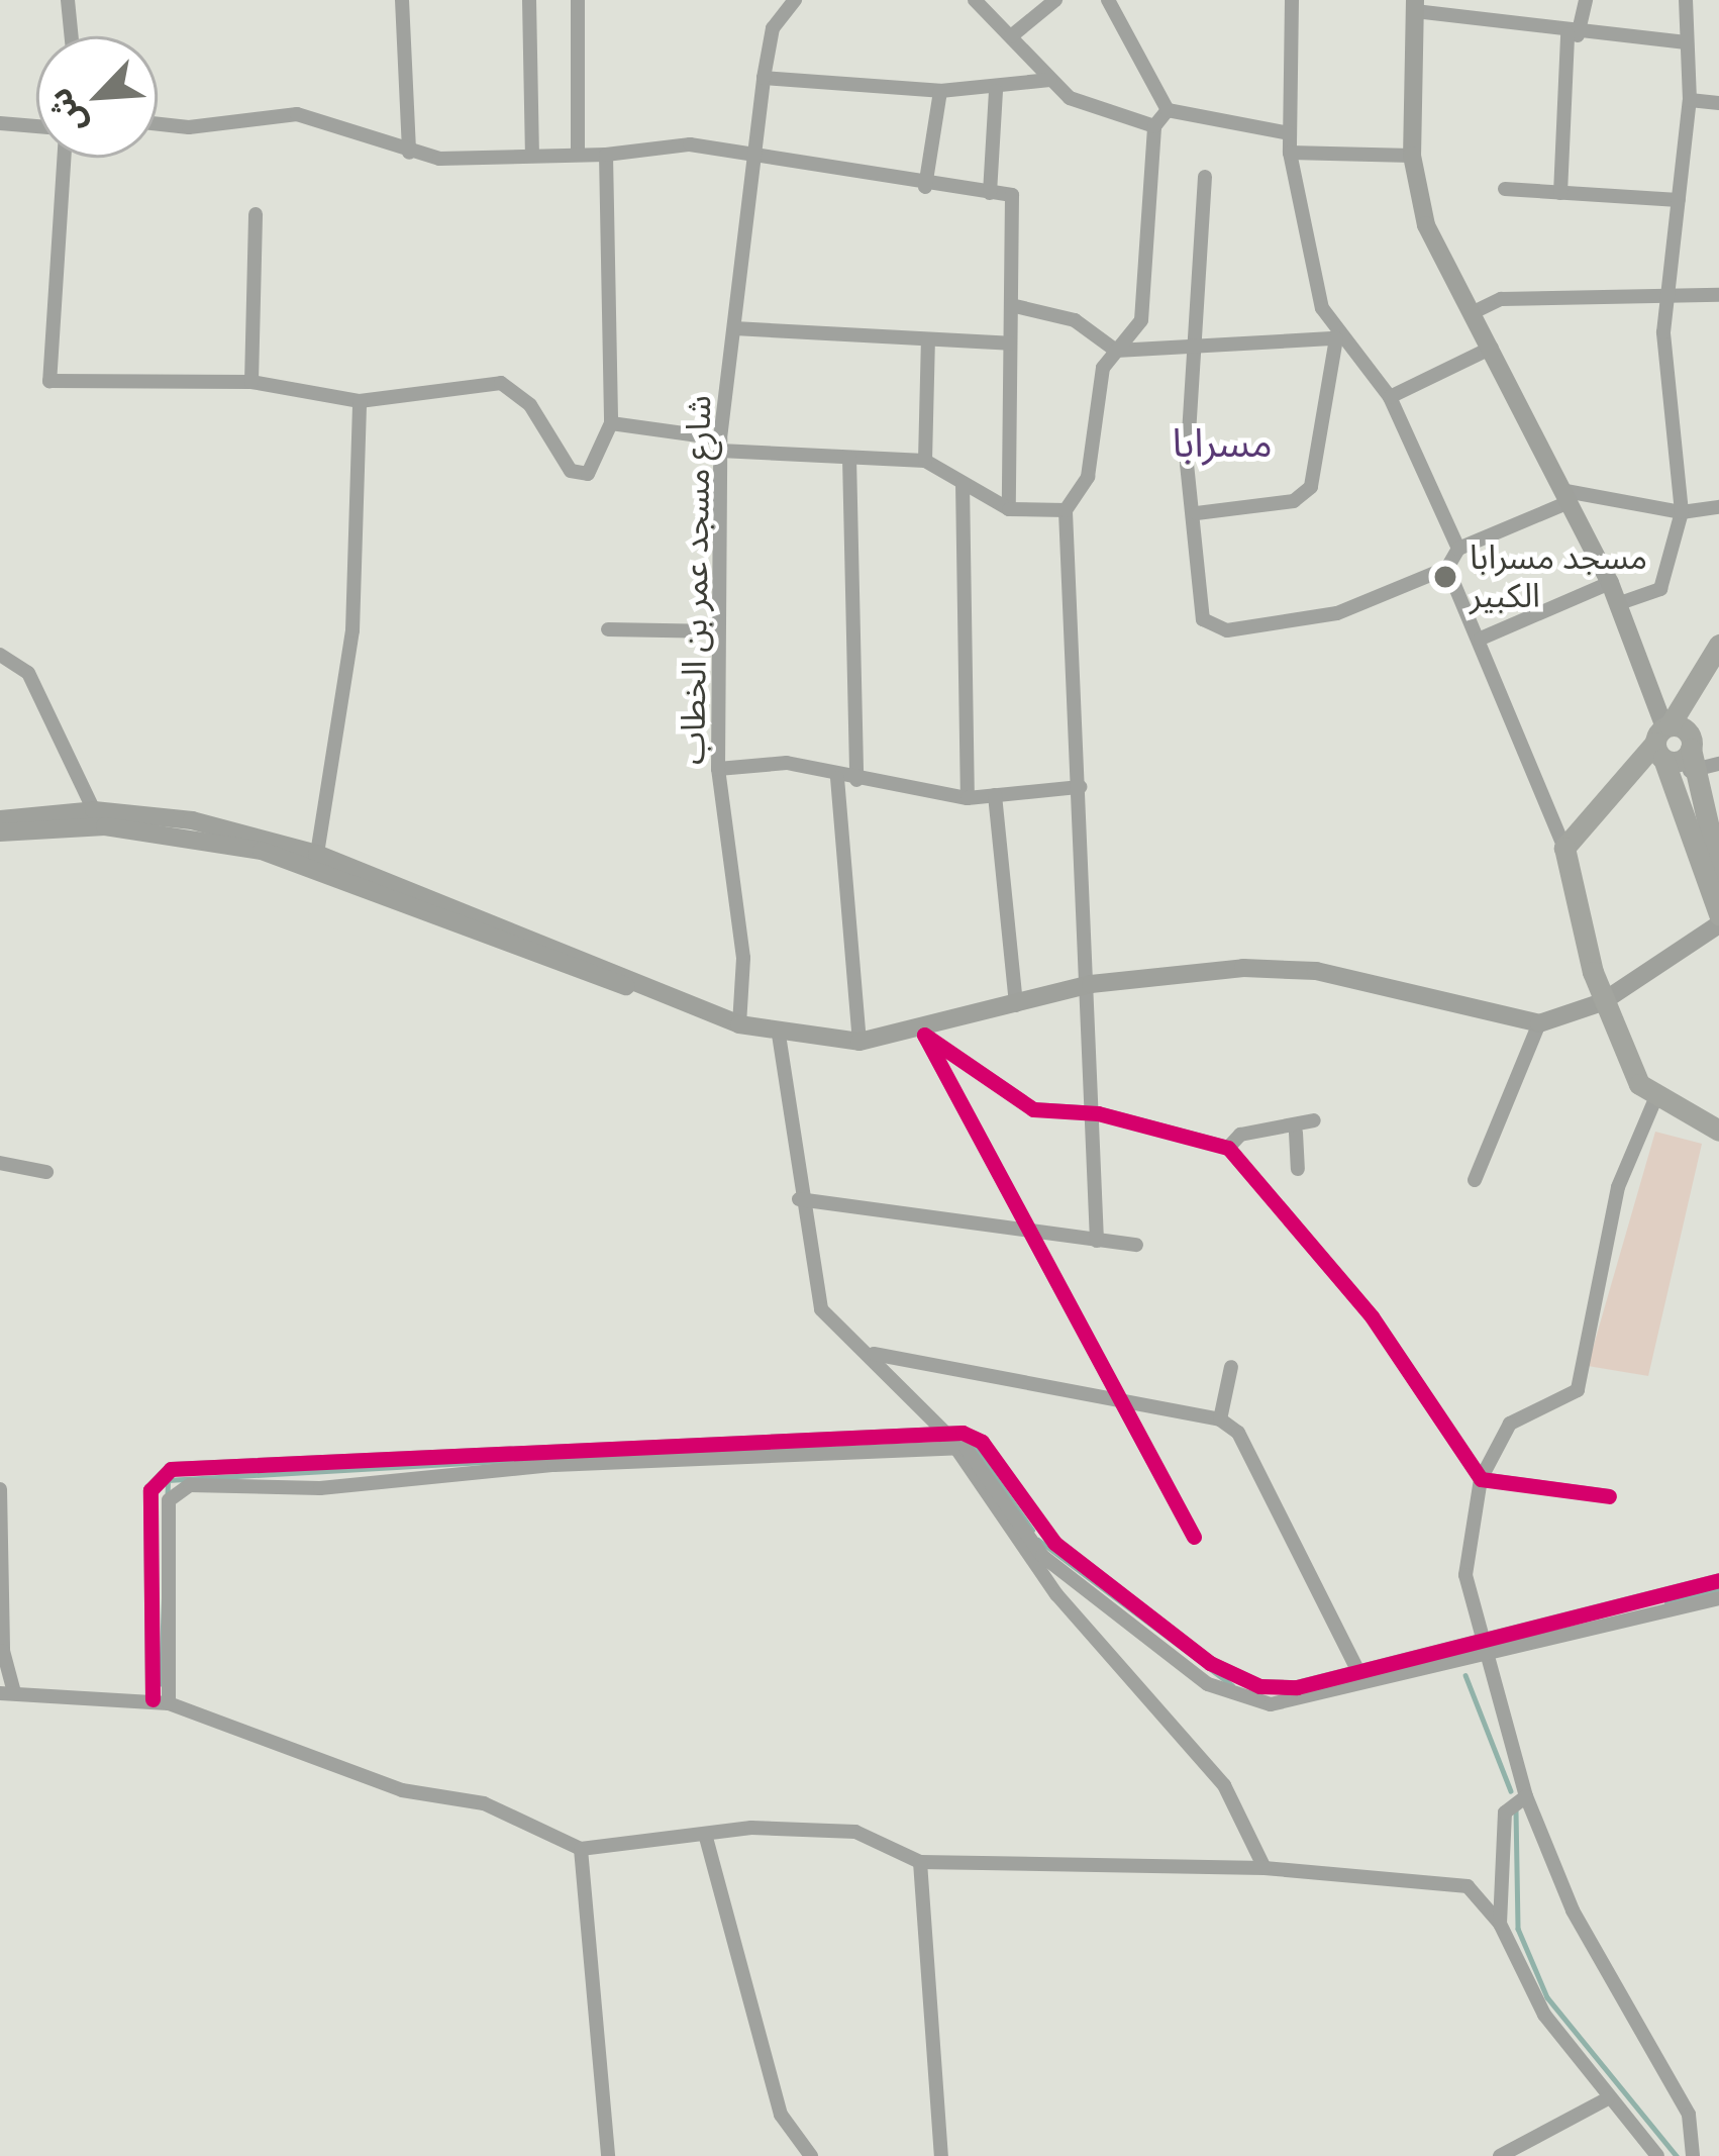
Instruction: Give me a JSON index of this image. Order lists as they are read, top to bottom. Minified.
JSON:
{"streets":{"street":["شارع مسجد عمر بن الخطاب"]},"districts":["مسرابا"],"places":["مسجد مسرابا الكبير"],"north":"bottom left"}
